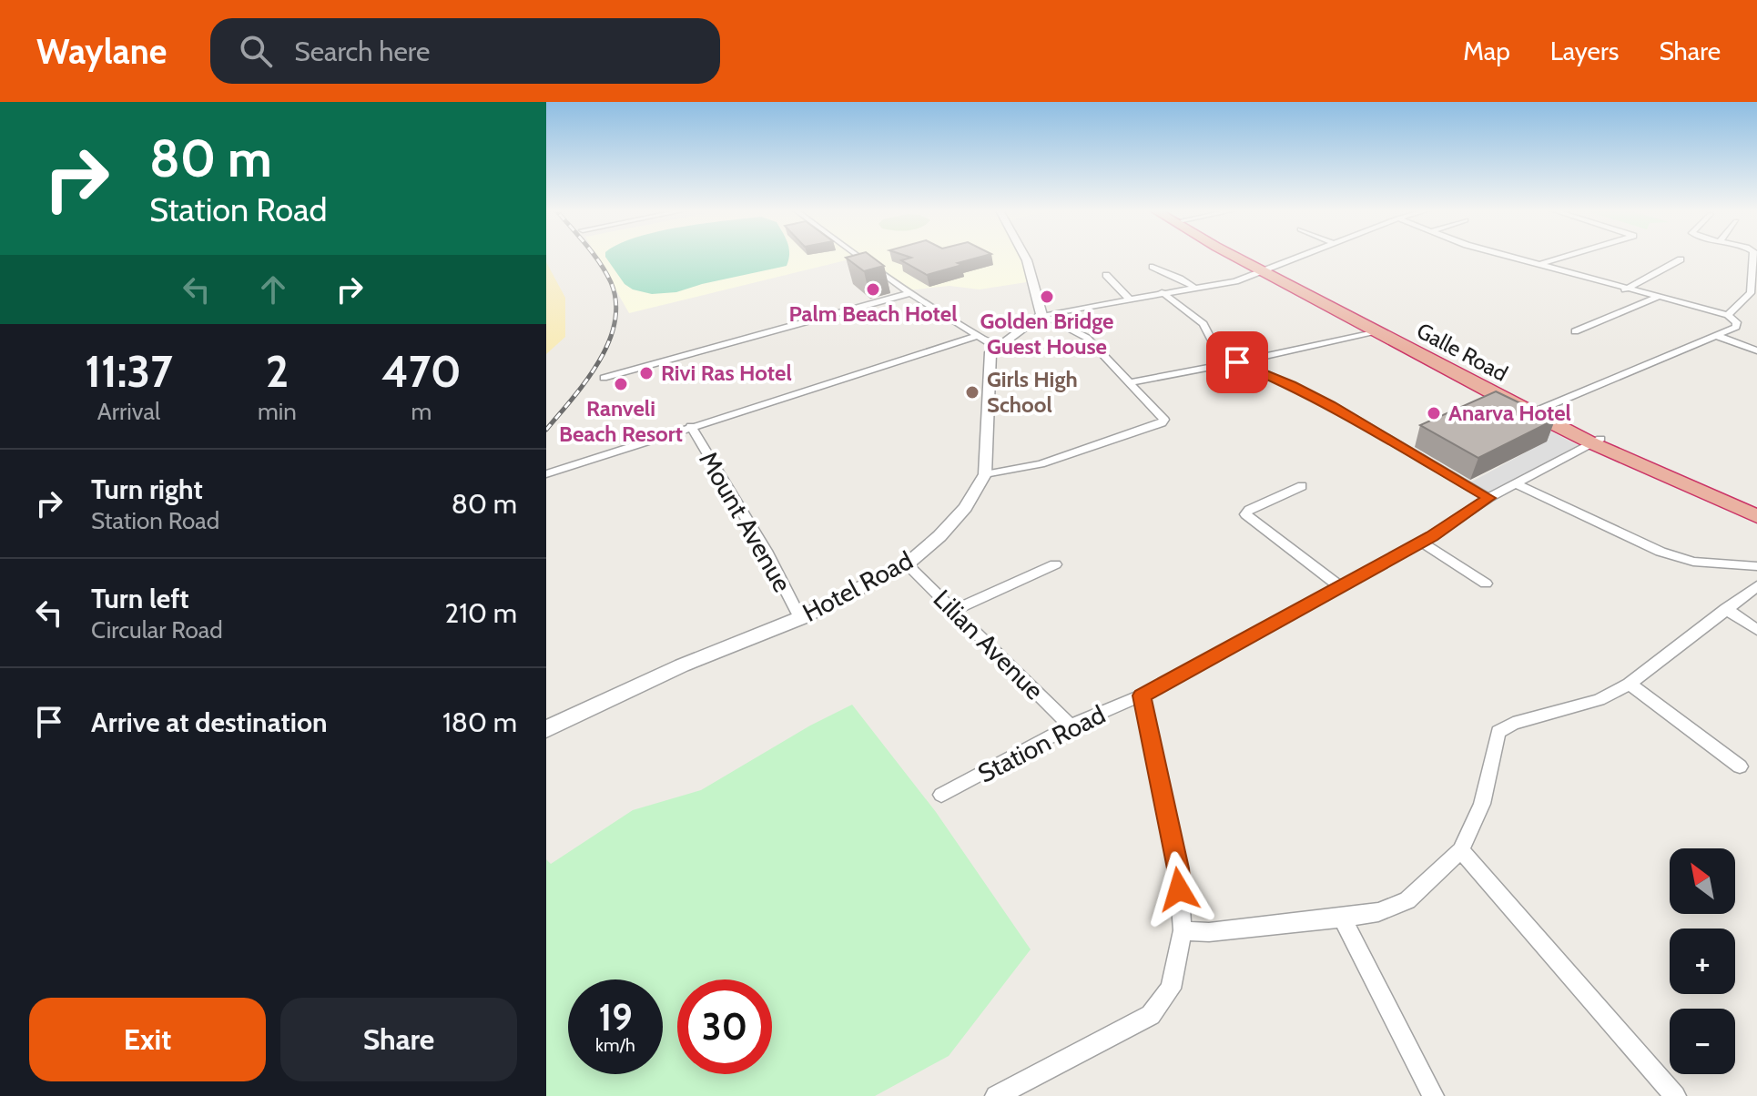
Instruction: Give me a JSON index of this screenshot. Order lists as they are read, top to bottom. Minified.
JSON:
{"streets":{"highway":["Galle Road"],"street":["Mount Avenue","Hotel Road","Lilian Avenue","Station Road"]},"crossings":[["Galle Road","Station Road"],["Mount Avenue","Hotel Road"],["Hotel Road","Lilian Avenue"],["Lilian Avenue","Station Road"]],"places":["Palm Beach Hotel","Golden Bridge Guest House","Rivi Ras Hotel","Ranveli Beach Resort","Girls High School","Anarva Hotel"],"north":"top left","page":{"header":"Waylane","search":"Search here","nav":["Map","Layers","Share"],"turn":["80 m","Station Road"],"eta":["11:37","Arrival","2","min","470","m"],"list":[{"name":"Turn right","note":"Station Road","value":"80 m"},{"name":"Turn left","note":"Circular Road","value":"210 m"},{"name":"Arrive at destination","value":"180 m"}],"map_buttons":["+","−"],"speed":"19 km/h","limit":"30","buttons":["Exit","Share"]}}
